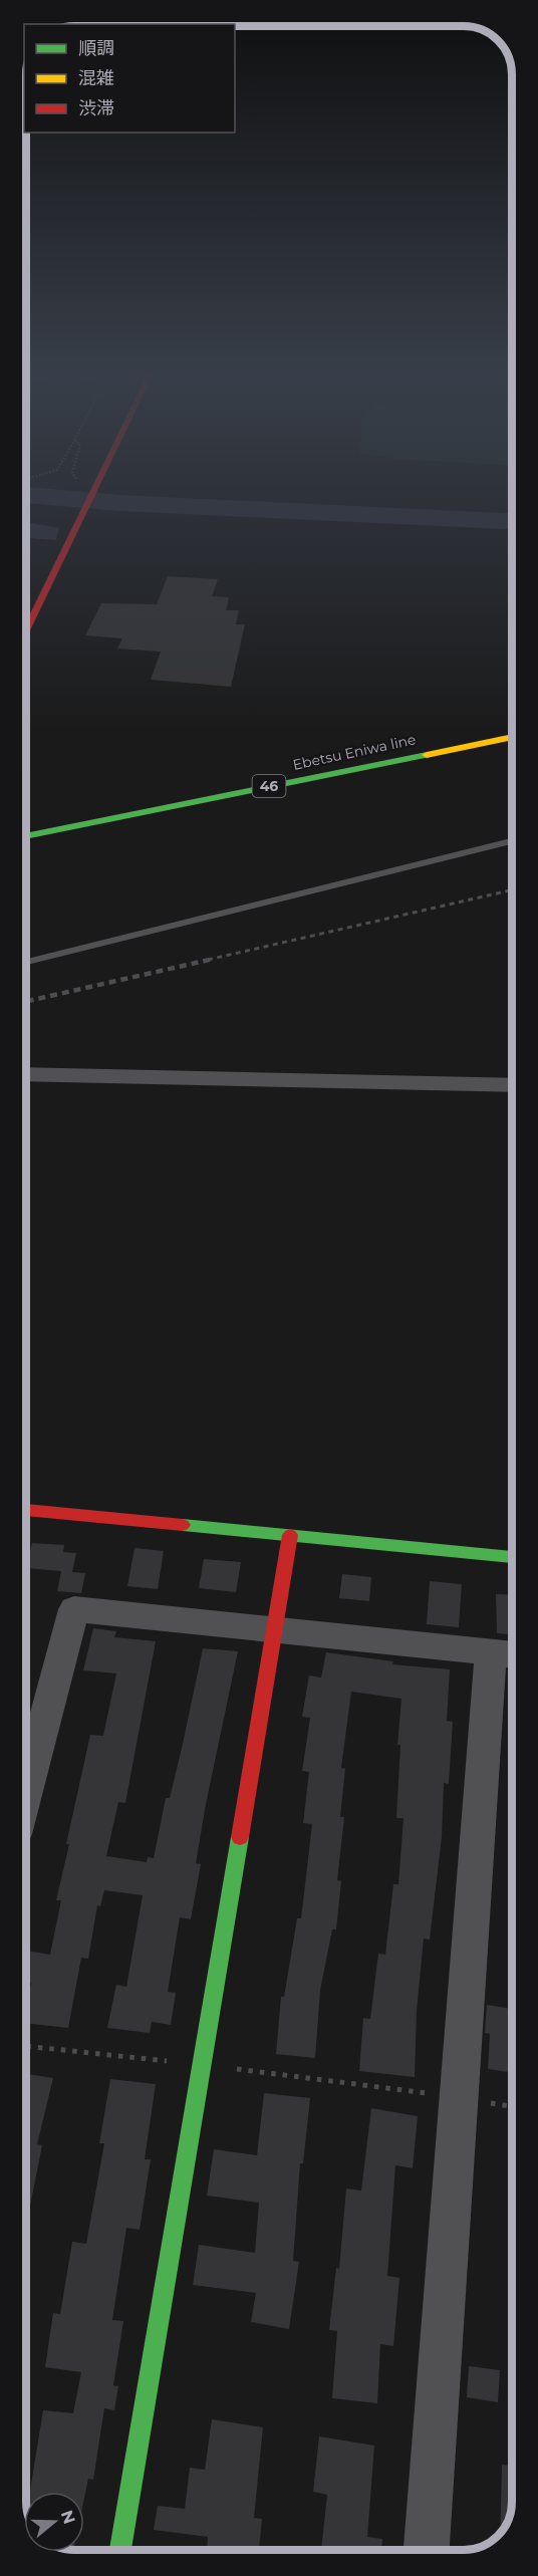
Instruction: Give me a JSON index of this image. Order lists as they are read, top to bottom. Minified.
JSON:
{"streets":{"street":["Ebetsu Eniwa line","46"]},"legend":["順調","混雑","渋滞"],"north":"right"}
